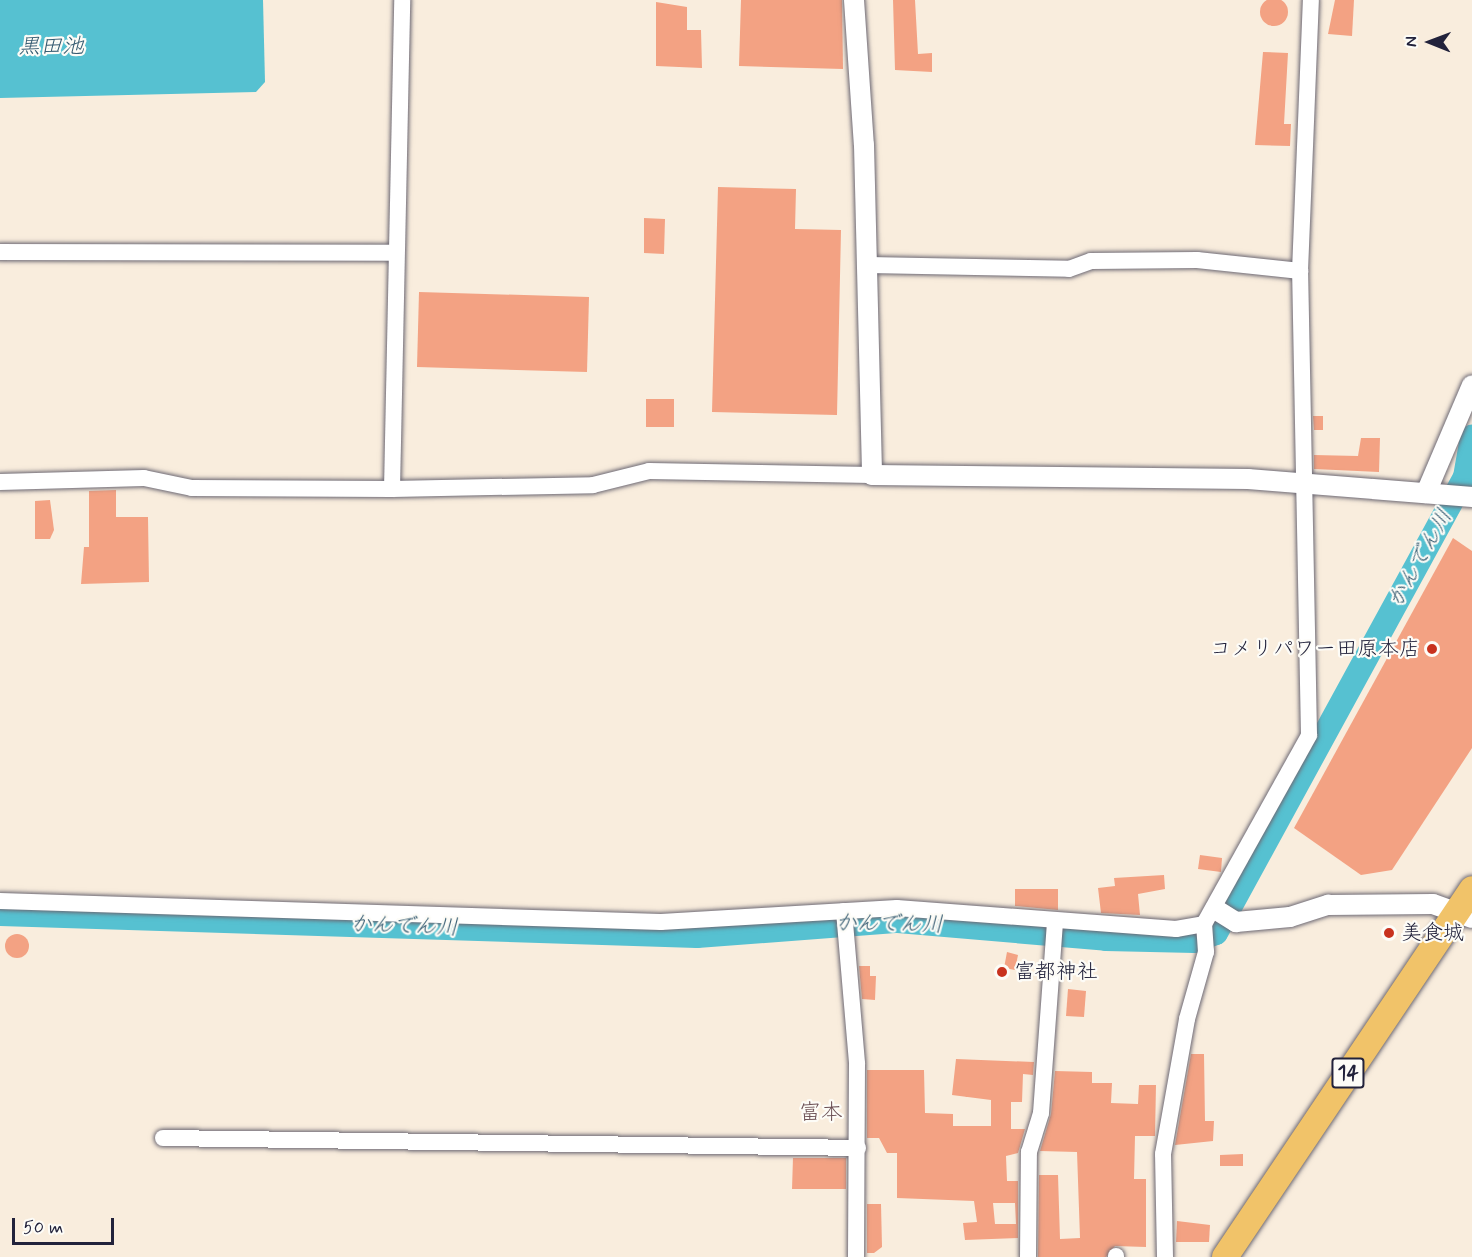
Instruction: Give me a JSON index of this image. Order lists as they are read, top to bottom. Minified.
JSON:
{"streets":{"main road":["14"]},"districts":["富本"],"water":["黒田池","かんでん川"],"places":["コメリパワー田原本店","美食城","富都神社"],"scale_bar":"50 m","north":"left"}
